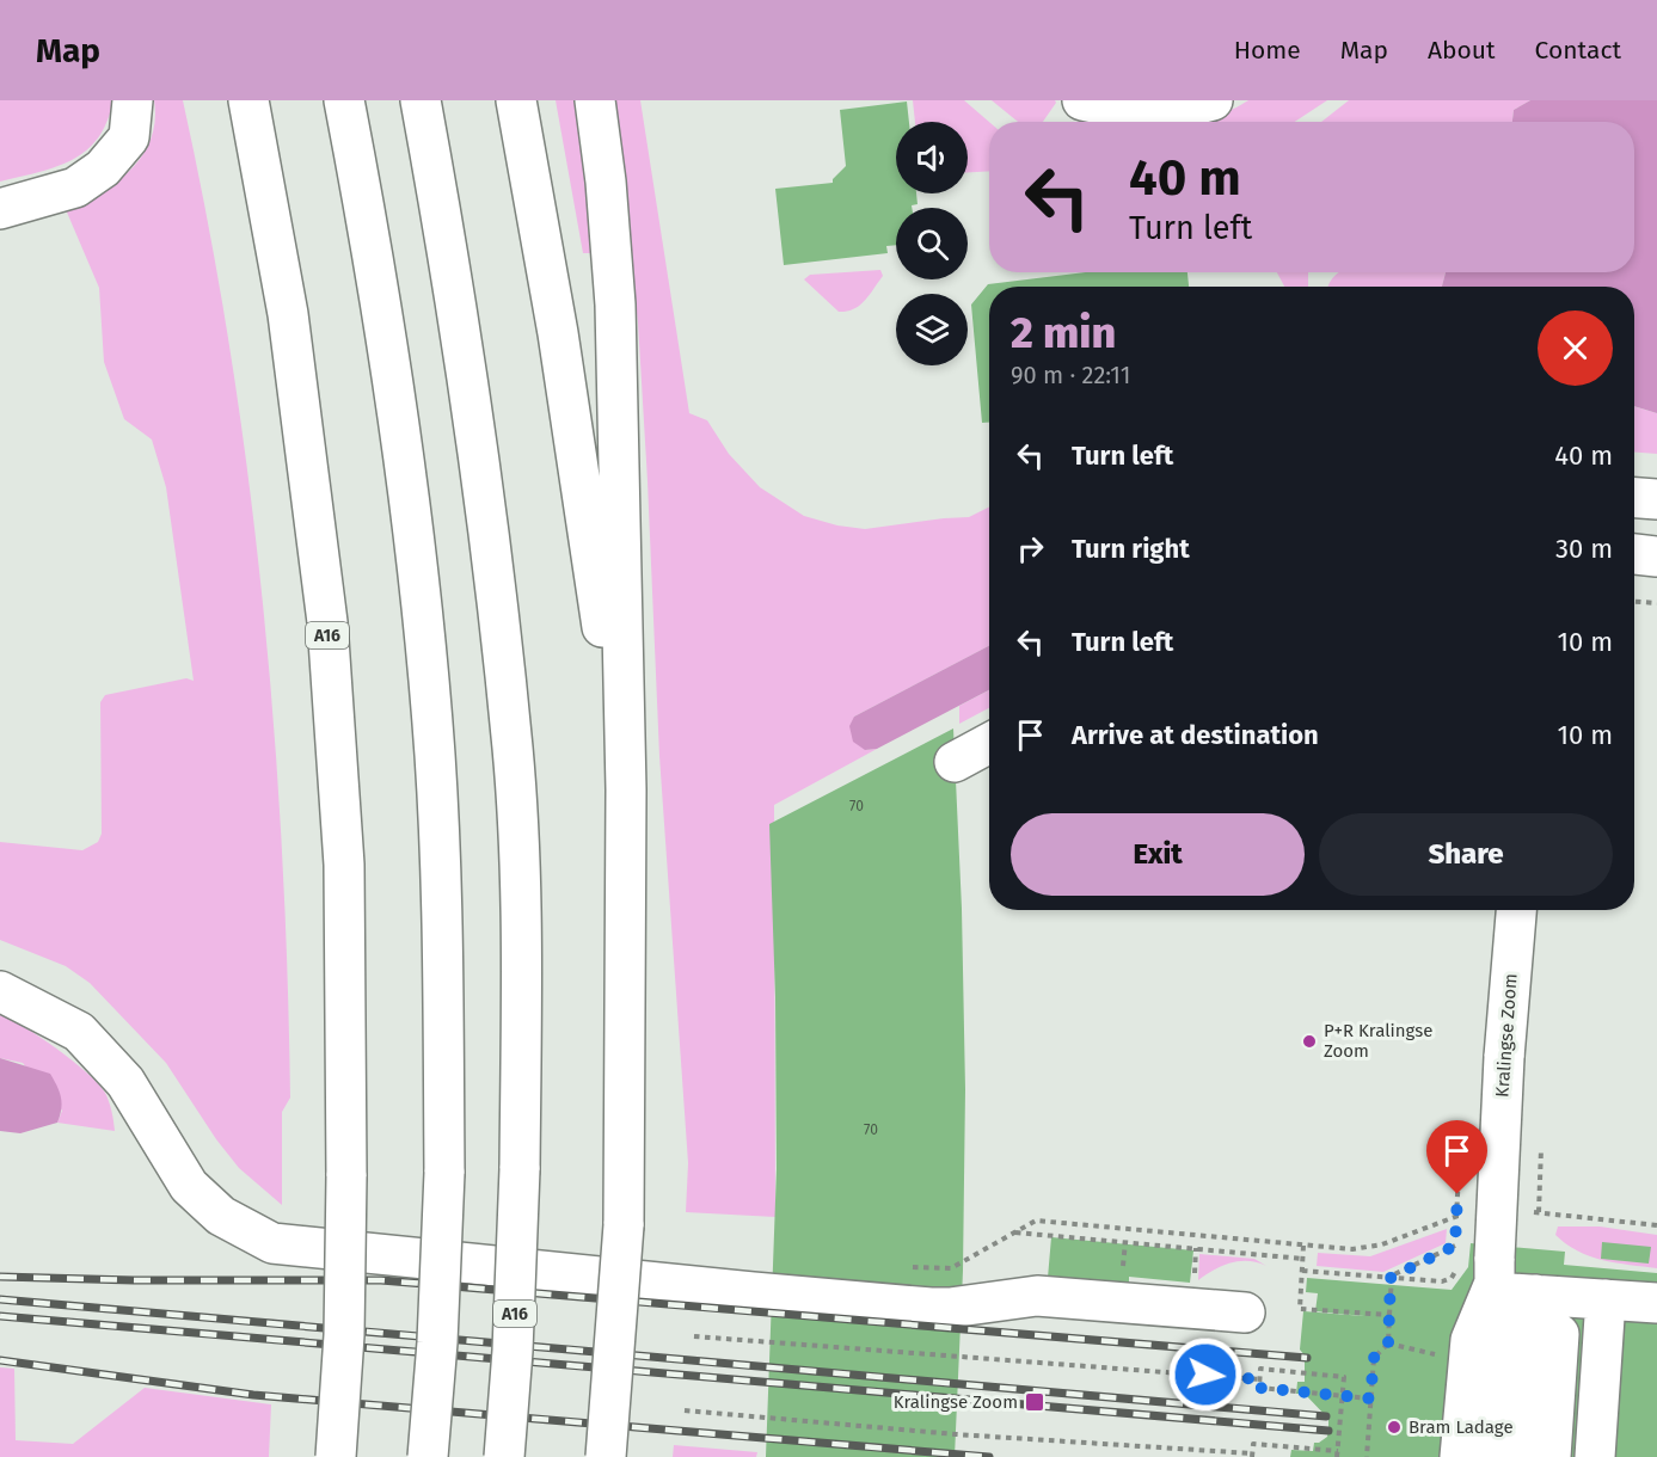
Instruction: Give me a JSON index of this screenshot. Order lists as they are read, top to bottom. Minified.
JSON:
{"streets":{"main road":["A16","Kralingse Zoom"]},"places":{"other":["P+R Kralingse Zoom","Bram Ladage"],"transit":["Kralingse Zoom"]},"house_numbers":["70","70"],"page":{"header":"Map","nav":["Home","Map","About","Contact"],"turn":["40 m","Turn left"],"heading":["2 min","90 m · 22:11"],"list":[{"name":"Turn left","value":"40 m"},{"name":"Turn right","value":"30 m"},{"name":"Turn left","value":"10 m"},{"name":"Arrive at destination","value":"10 m"}],"buttons":["Exit","Share"]}}
